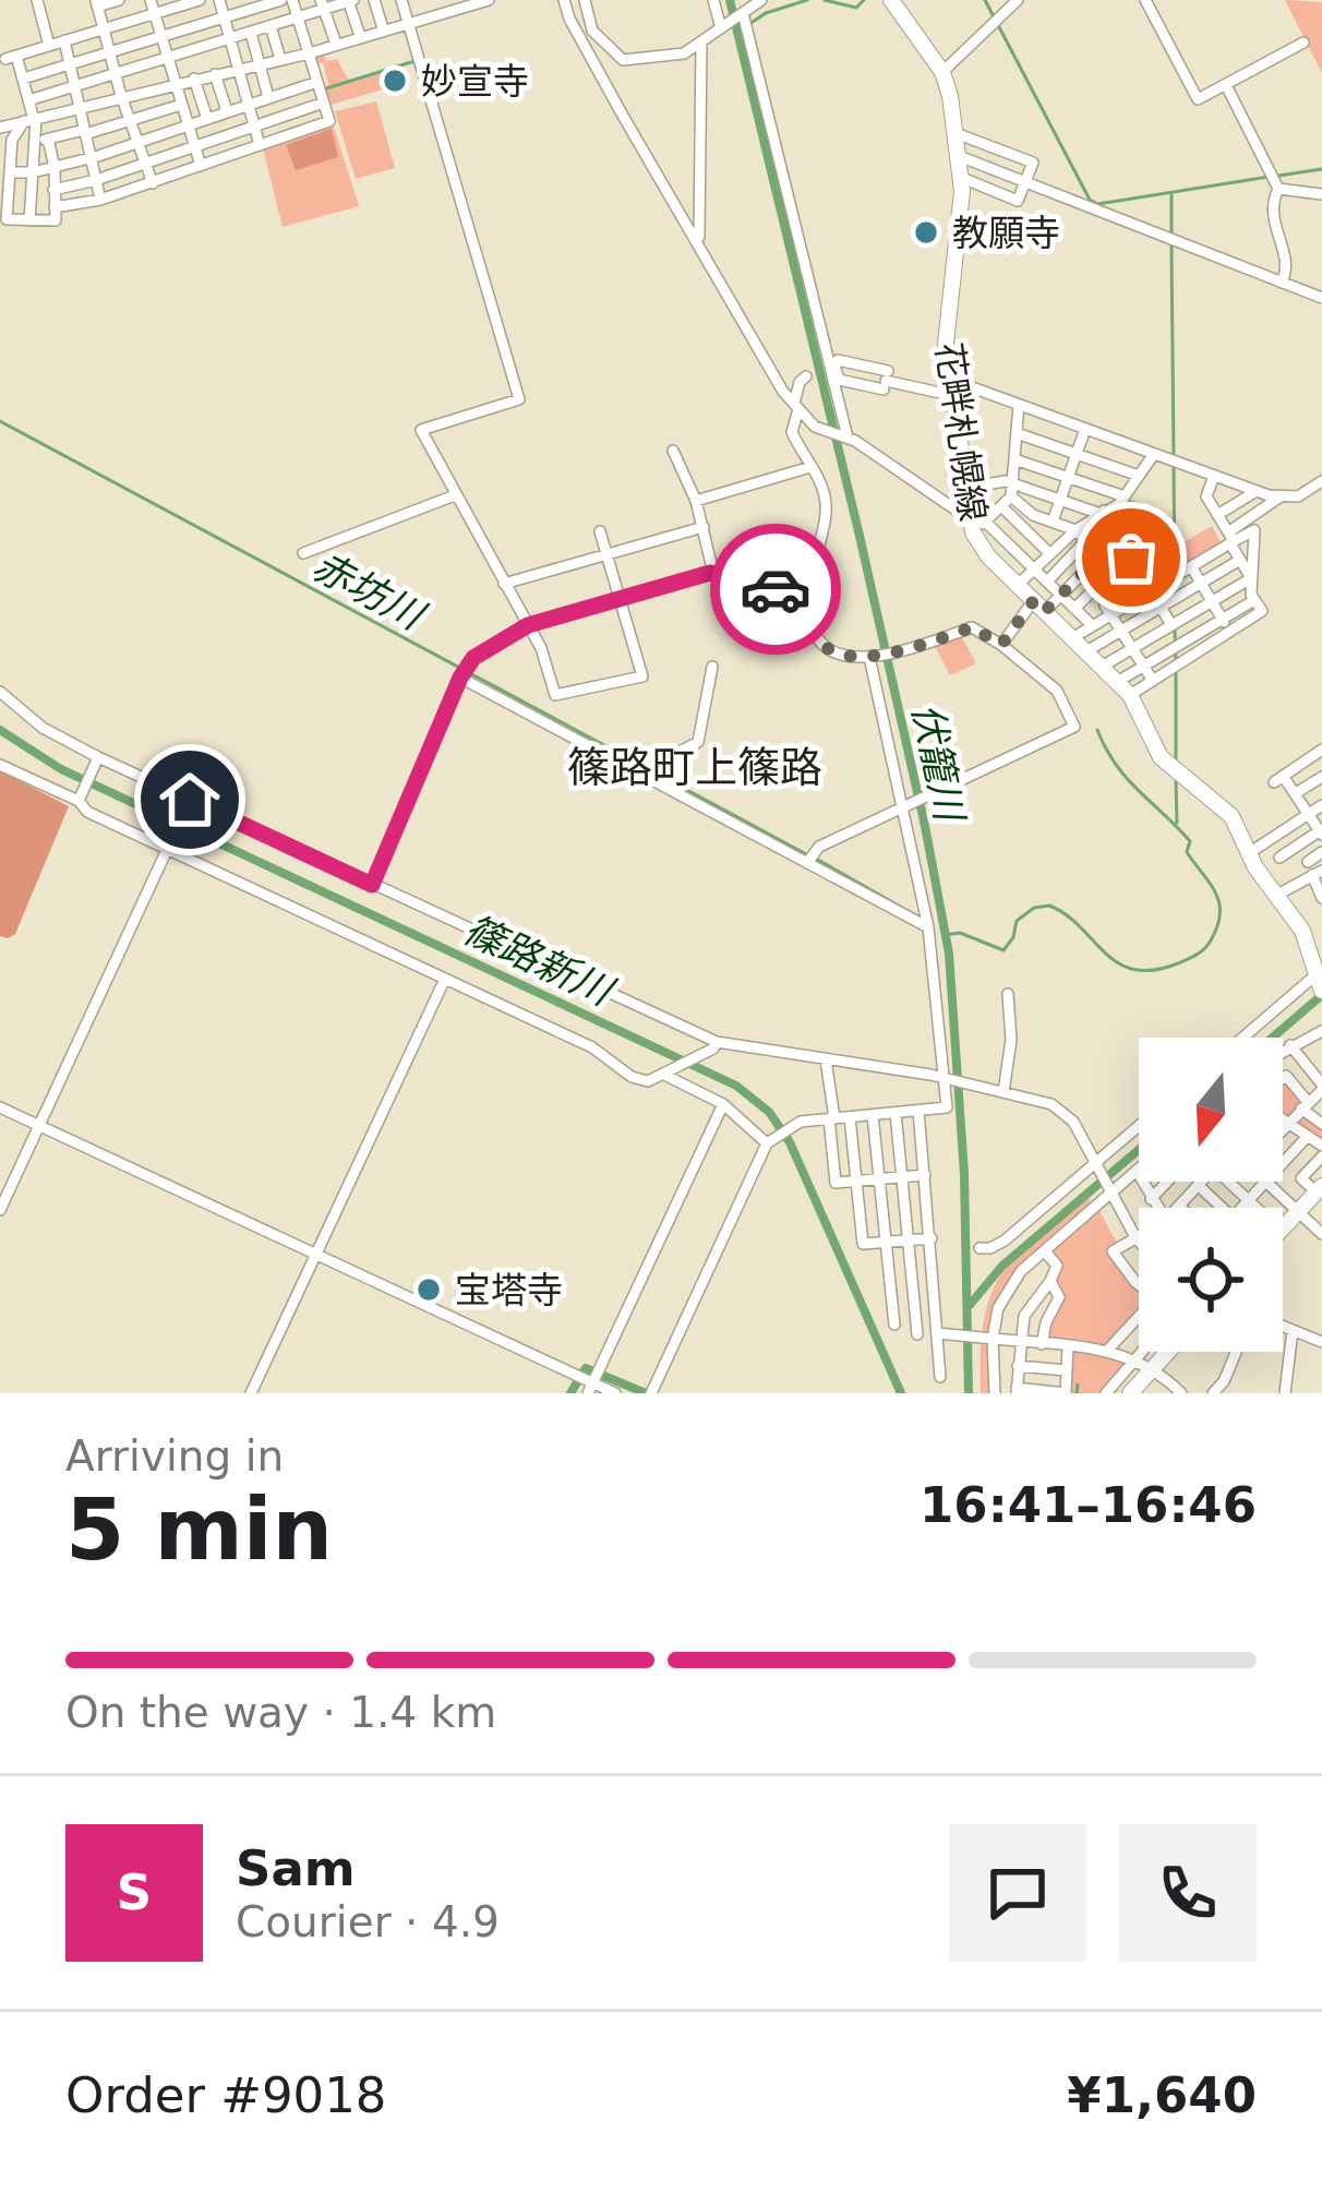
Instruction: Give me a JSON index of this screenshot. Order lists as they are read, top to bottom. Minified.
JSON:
{"streets":{"main road":["花畔札幌線"]},"districts":["篠路町上篠路"],"water":["赤坊川","伏籠川","篠路新川"],"places":["妙宣寺","教願寺","宝塔寺"],"north":"bottom","page":{"heading":["5 min","Arriving in","16:41–16:46"],"panel":["Sam","Courier · 4.9","Order #9018","¥1,640"],"bar":"On the way · 1.4 km","round":"S"}}
